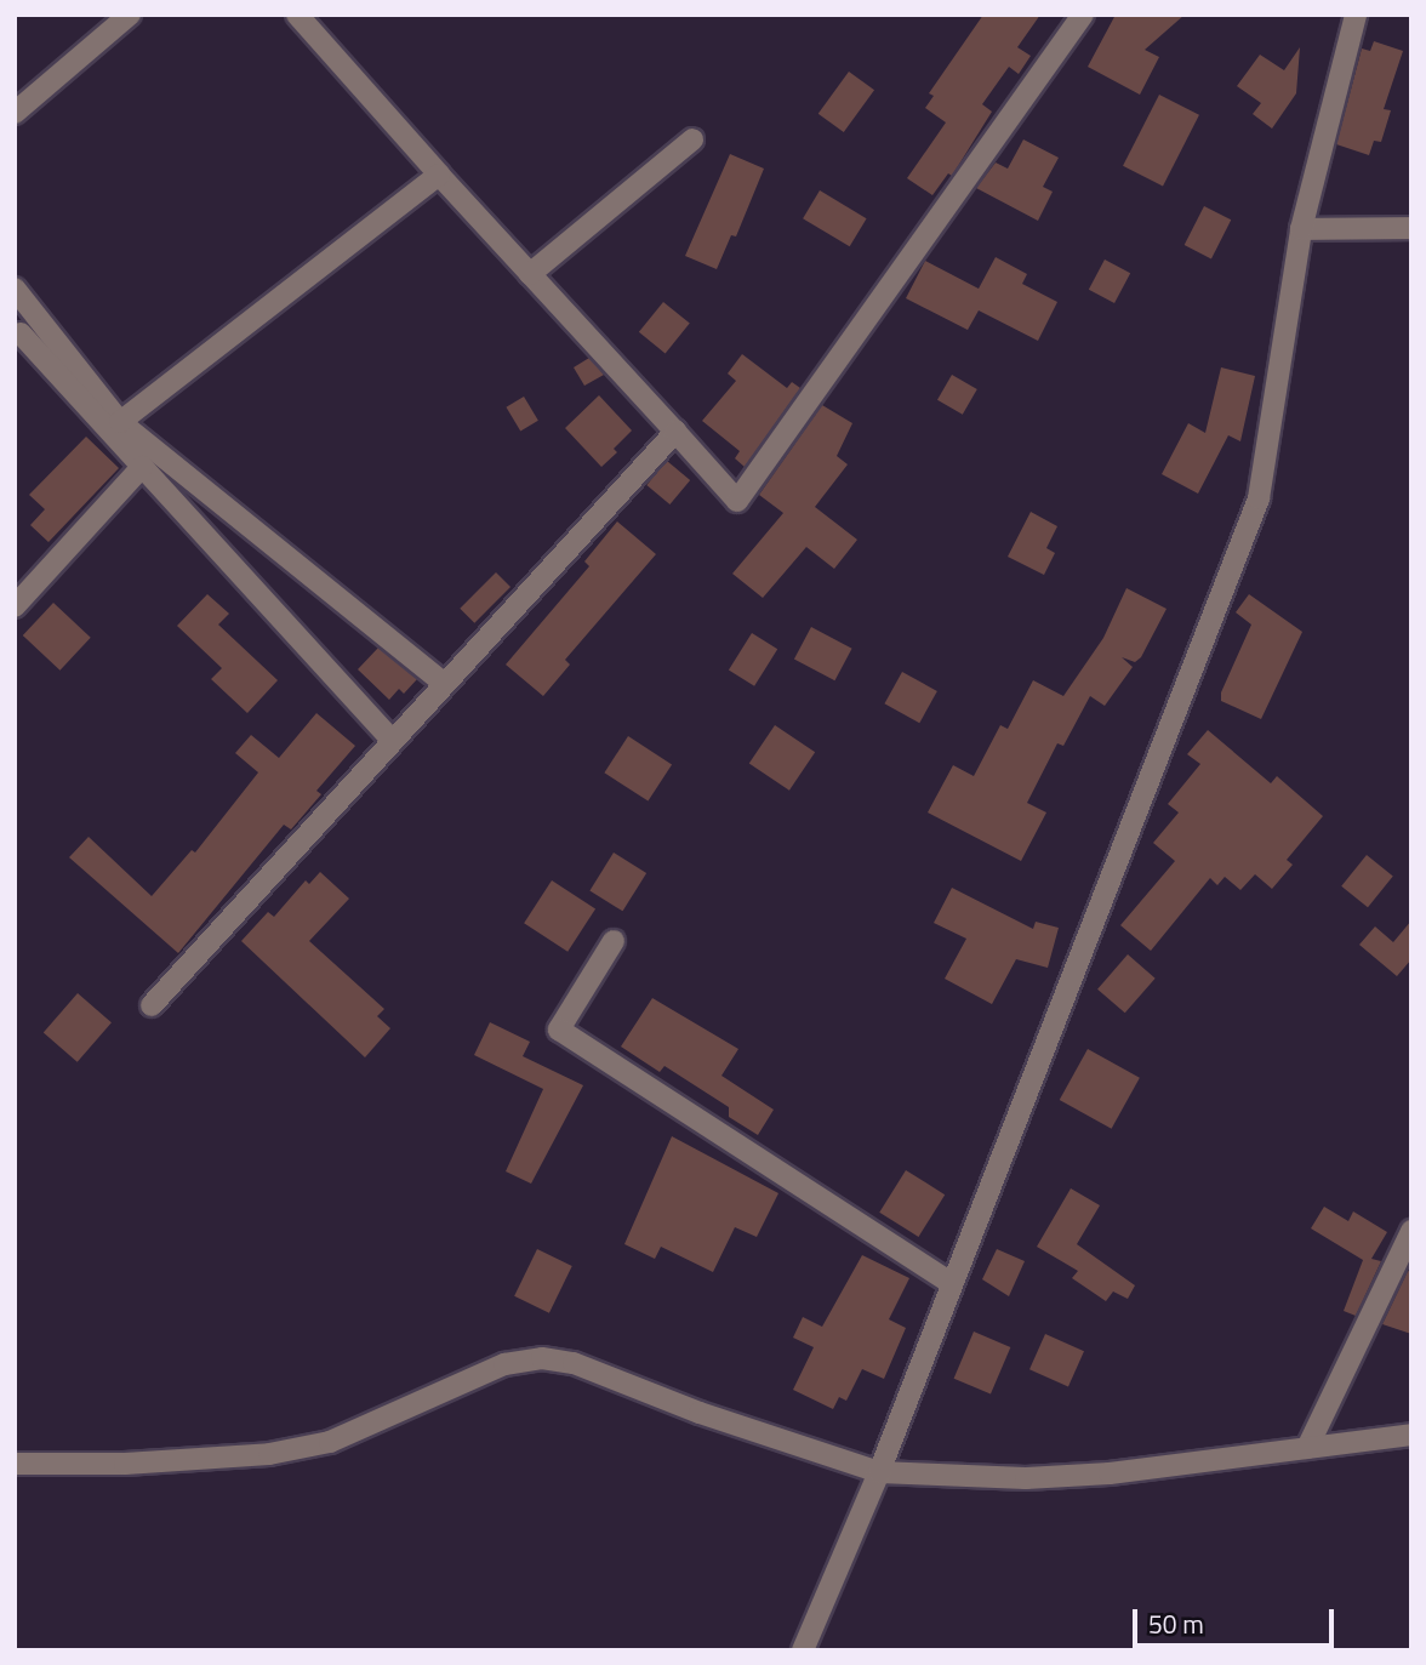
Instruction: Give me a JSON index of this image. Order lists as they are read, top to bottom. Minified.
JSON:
{"scale_bar":"50 m"}
